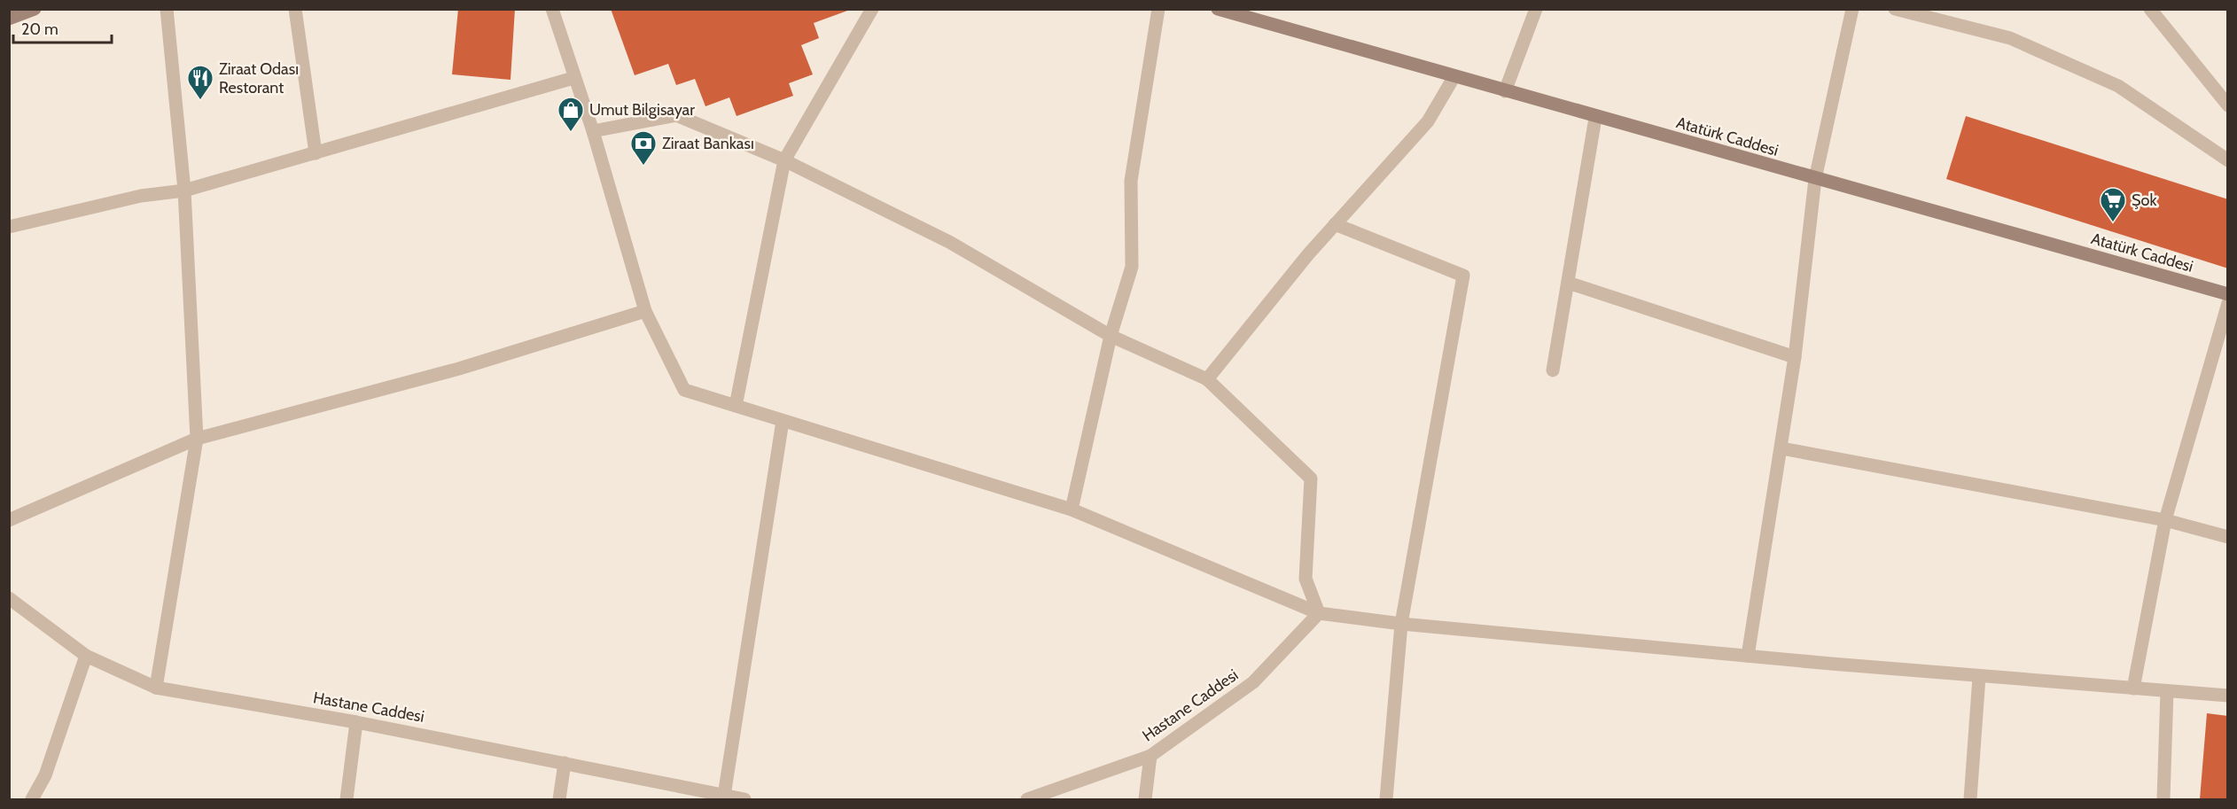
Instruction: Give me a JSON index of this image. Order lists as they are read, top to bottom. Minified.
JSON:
{"streets":{"main road":["Atatürk Caddesi"],"street":["Hastane Caddesi"]},"places":{"restaurant":["Ziraat Odası Restorant"],"shop":["Umut Bilgisayar"],"bank":["Ziraat Bankası"],"supermarket":["Şok"]},"scale_bar":"20 m"}
